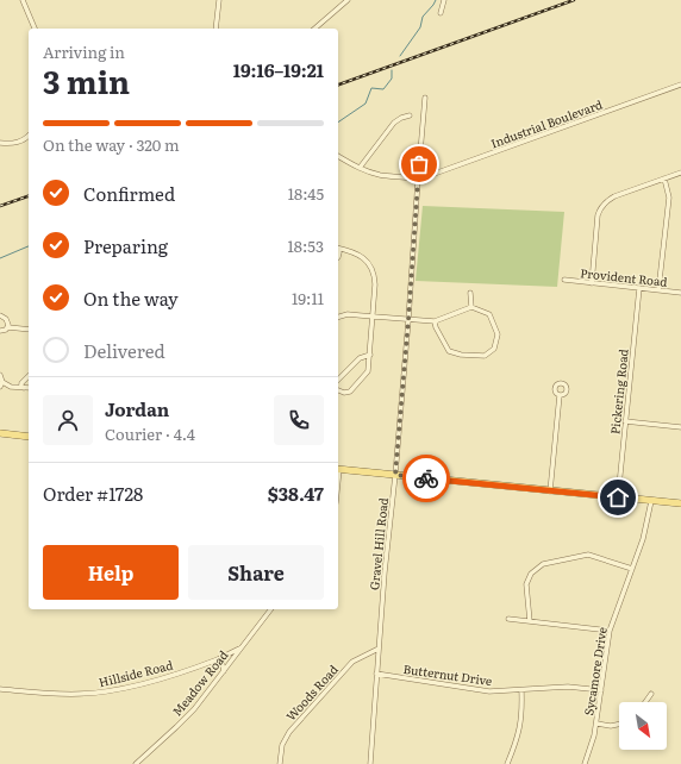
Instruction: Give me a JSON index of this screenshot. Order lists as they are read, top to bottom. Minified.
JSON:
{"streets":{"street":["Industrial Boulevard","Provident Road","Pickering Road","Gravel Hill Road","Sycamore Drive","Hillside Road","Butternut Drive","Meadow Road","Woods Road"]},"crossings":[["Industrial Boulevard","Gravel Hill Road"],["Provident Road","Pickering Road"],["Gravel Hill Road","Butternut Drive"],["Gravel Hill Road","Woods Road"],["Sycamore Drive","Butternut Drive"],["Hillside Road","Meadow Road"]],"north":"bottom right","page":{"heading":["3 min","Arriving in","19:16–19:21"],"panel":["Jordan","Courier · 4.4","Order #1728","$38.47"],"bar":"On the way · 320 m","list":[["Confirmed","18:45"],["Preparing","18:53"],["On the way","19:11"],"Delivered"],"buttons":["Help","Share"]}}
